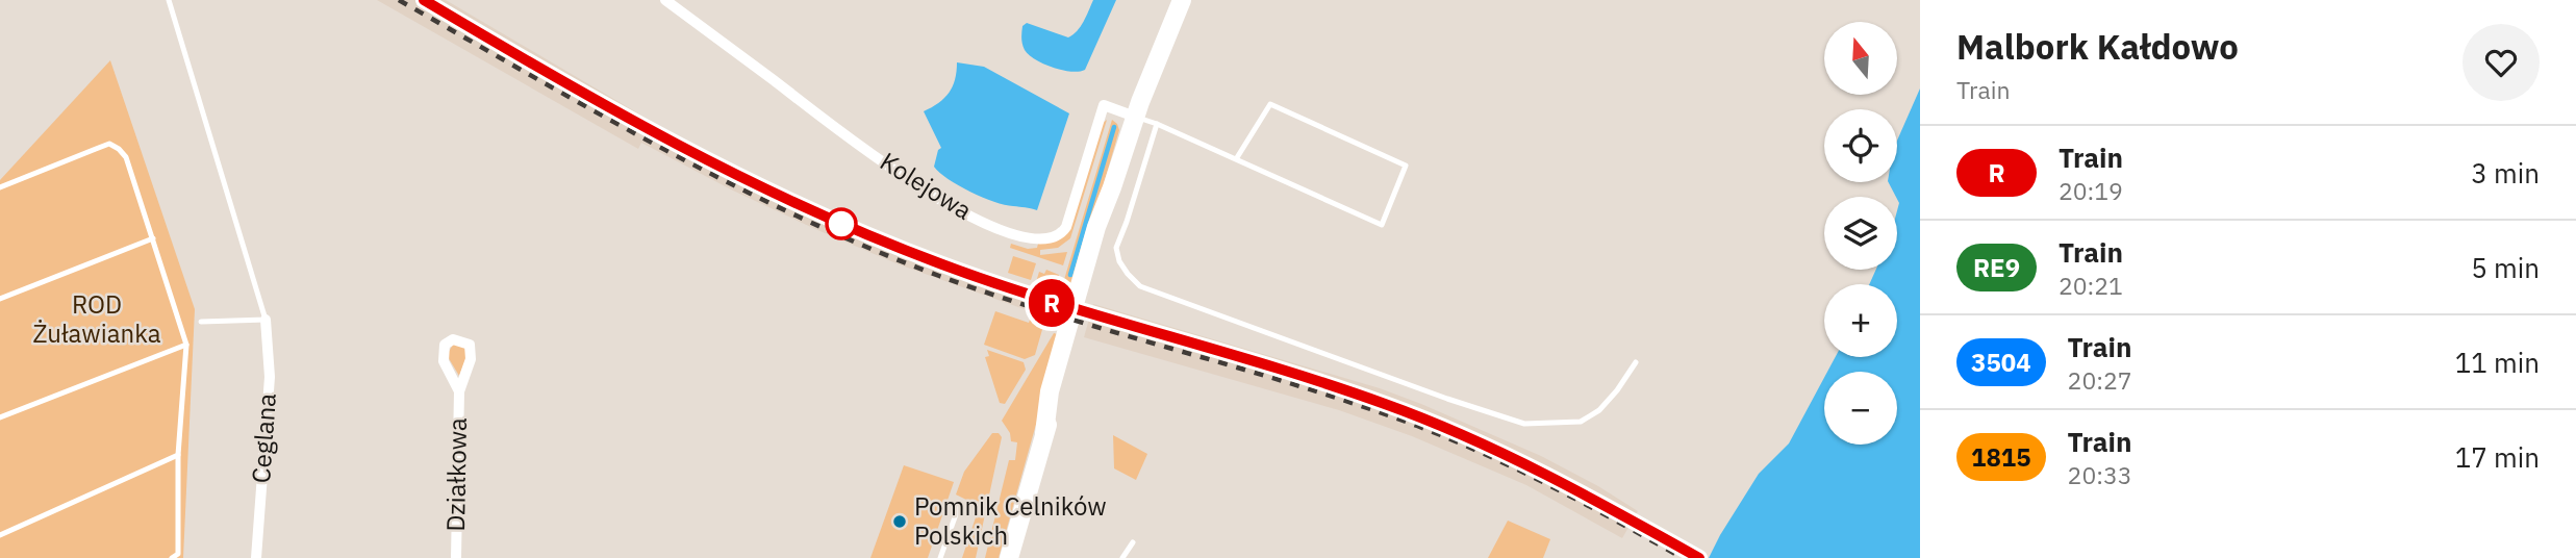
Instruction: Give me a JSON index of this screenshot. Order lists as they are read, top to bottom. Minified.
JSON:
{"streets":{"street":["Kolejowa","Ceglana","Działkowa"]},"parks":["ROD Żuławianka"],"places":["Pomnik Celników Polskich"],"north":"top","page":{"on_map":"R","heading":["Malbork Kałdowo","Train"],"map_buttons":["+","−"],"list":[{"mark":"R","name":"Train","note":"20:19","value":"3 min"},{"mark":"RE9","name":"Train","note":"20:21","value":"5 min"},{"mark":"3504","name":"Train","note":"20:27","value":"11 min"},{"mark":"1815","name":"Train","note":"20:33","value":"17 min"}]}}
